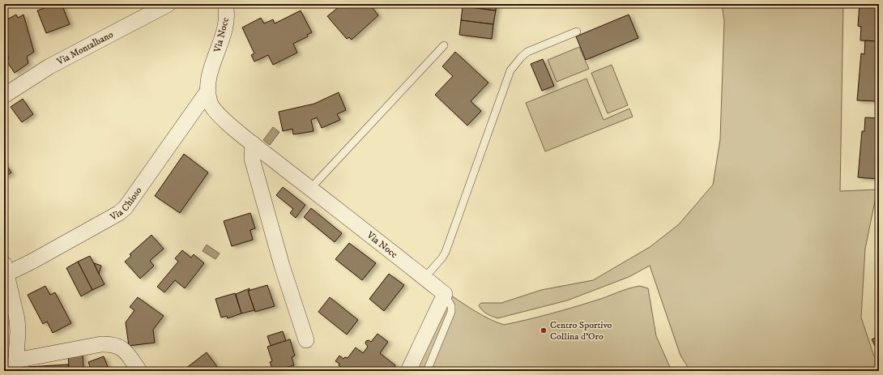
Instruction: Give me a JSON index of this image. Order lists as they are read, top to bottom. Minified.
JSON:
{"streets":{"street":["Via Nocc","Via Montalbano","Via Chioso"]},"crossings":[["Via Nocc","Via Chioso"]],"places":["Centro Sportivo Collina d'Oro"]}
